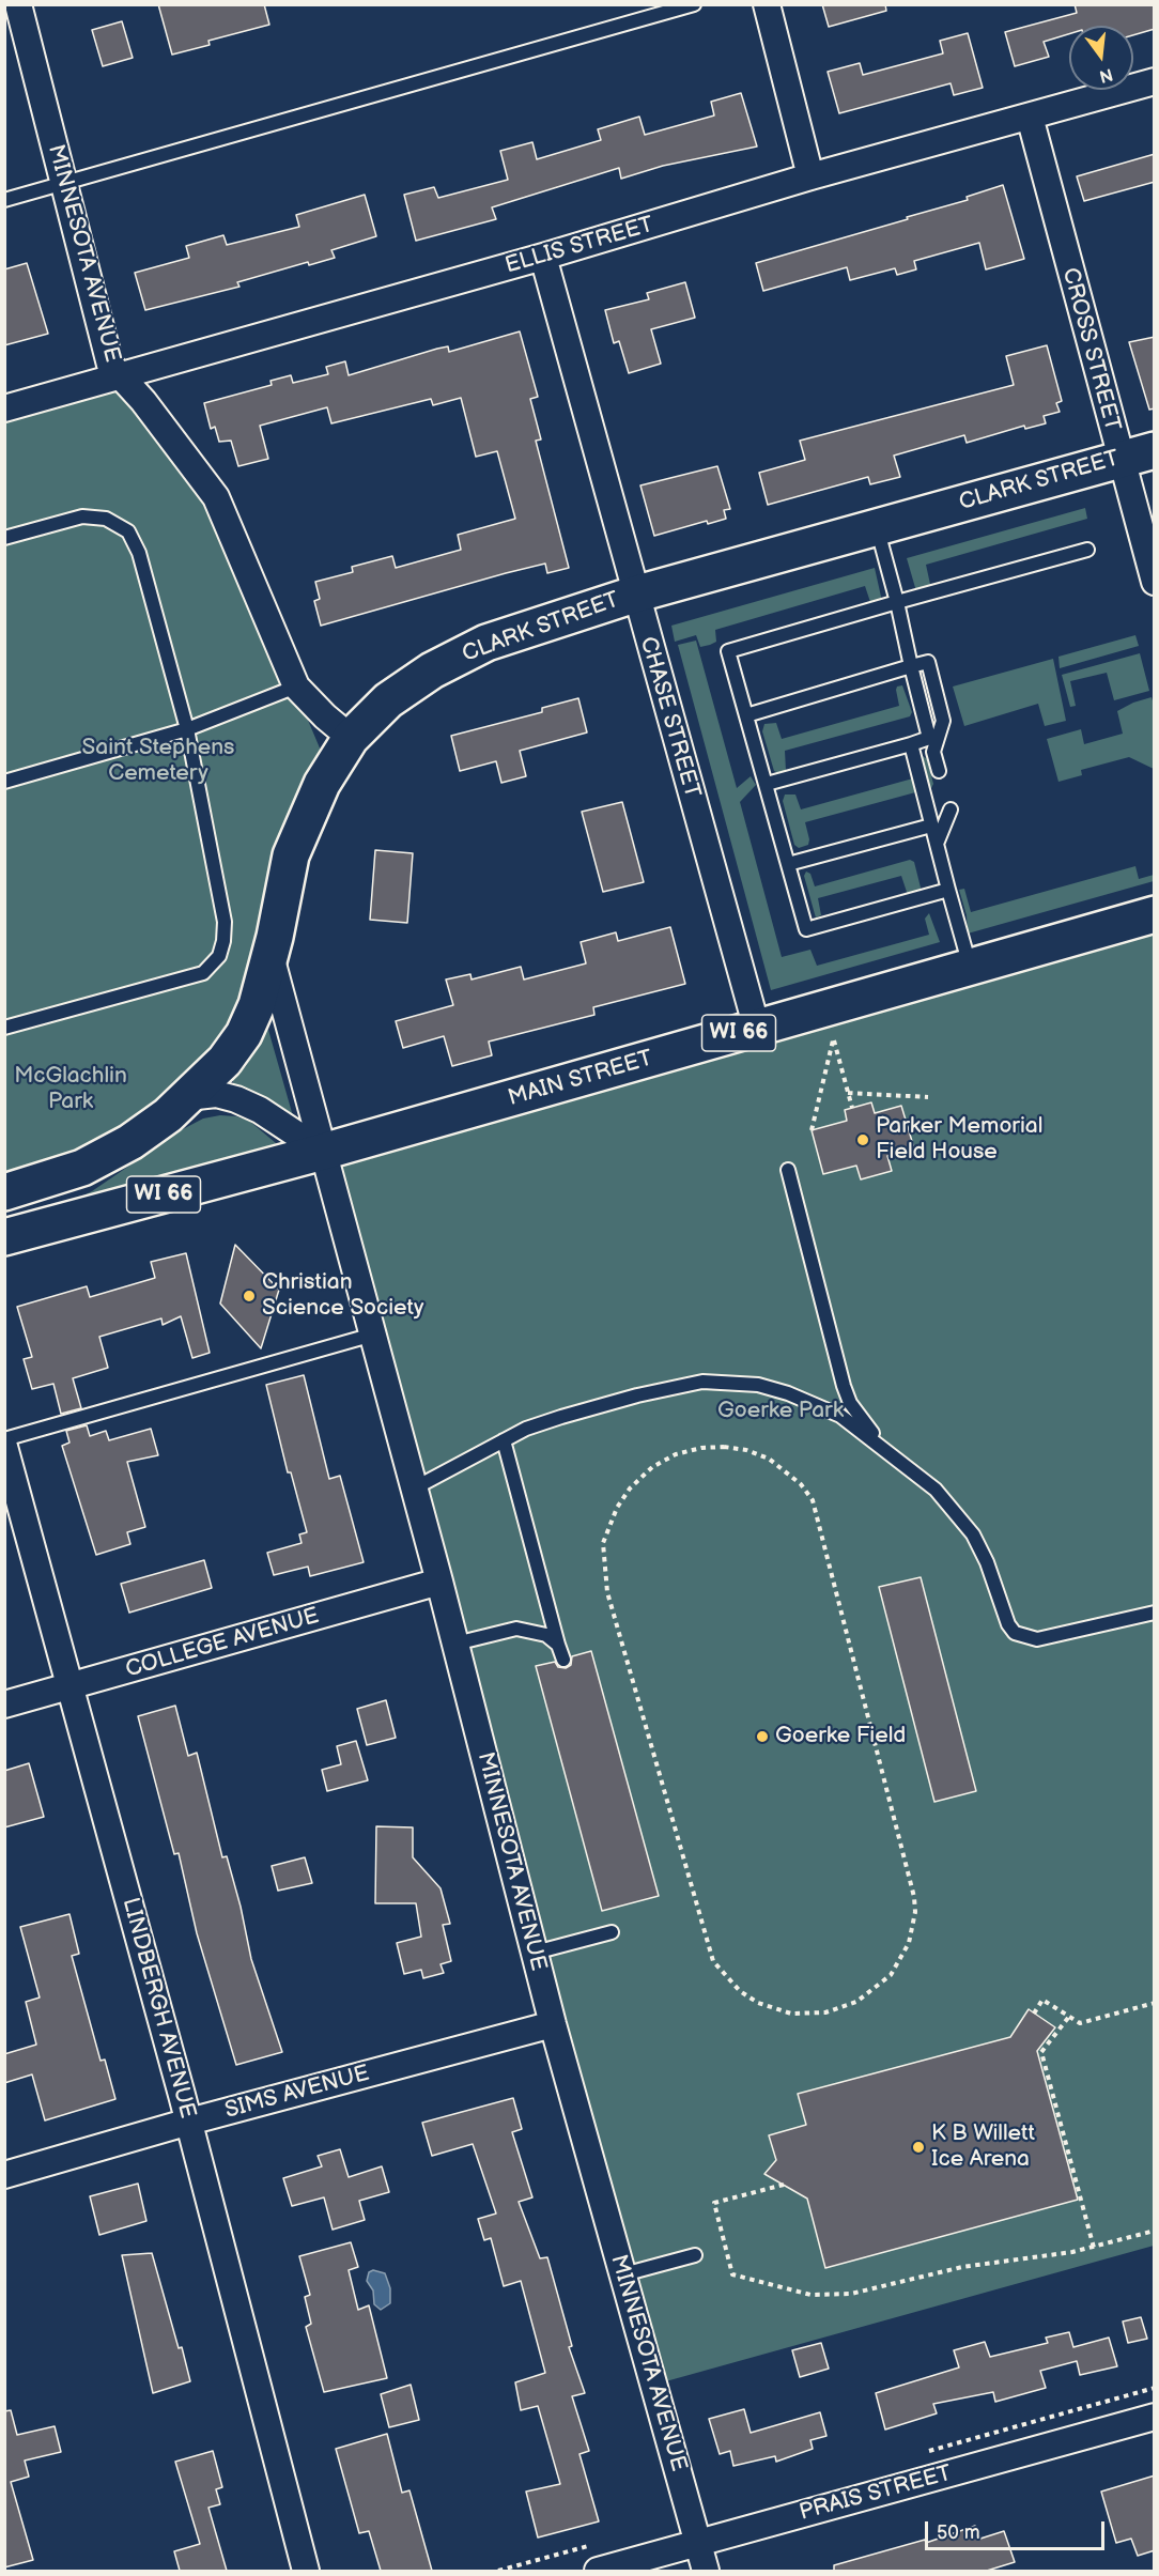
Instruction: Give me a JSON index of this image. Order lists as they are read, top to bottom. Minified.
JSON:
{"streets":{"main road":["CLARK STREET","WI 66","MAIN STREET"],"street":["ELLIS STREET","MINNESOTA AVENUE","CROSS STREET","CHASE STREET","COLLEGE AVENUE","LINDBERGH AVENUE","SIMS AVENUE","PRAIS STREET"]},"crossings":[["ELLIS STREET","MINNESOTA AVENUE"],["ELLIS STREET","CROSS STREET"],["ELLIS STREET","CHASE STREET"],["MINNESOTA AVENUE","CLARK STREET"],["MINNESOTA AVENUE","MAIN STREET"],["MINNESOTA AVENUE","COLLEGE AVENUE"],["MINNESOTA AVENUE","SIMS AVENUE"],["MINNESOTA AVENUE","PRAIS STREET"],["CROSS STREET","CLARK STREET"],["CLARK STREET","CHASE STREET"],["CHASE STREET","MAIN STREET"],["COLLEGE AVENUE","LINDBERGH AVENUE"],["LINDBERGH AVENUE","SIMS AVENUE"]],"parks":["Saint Stephens Cemetery","McGlachlin Park","Goerke Park"],"places":["Parker Memorial Field House","Christian Science Society","Goerke Field","K B Willett Ice Arena"],"scale_bar":"50 m","north":"bottom"}
